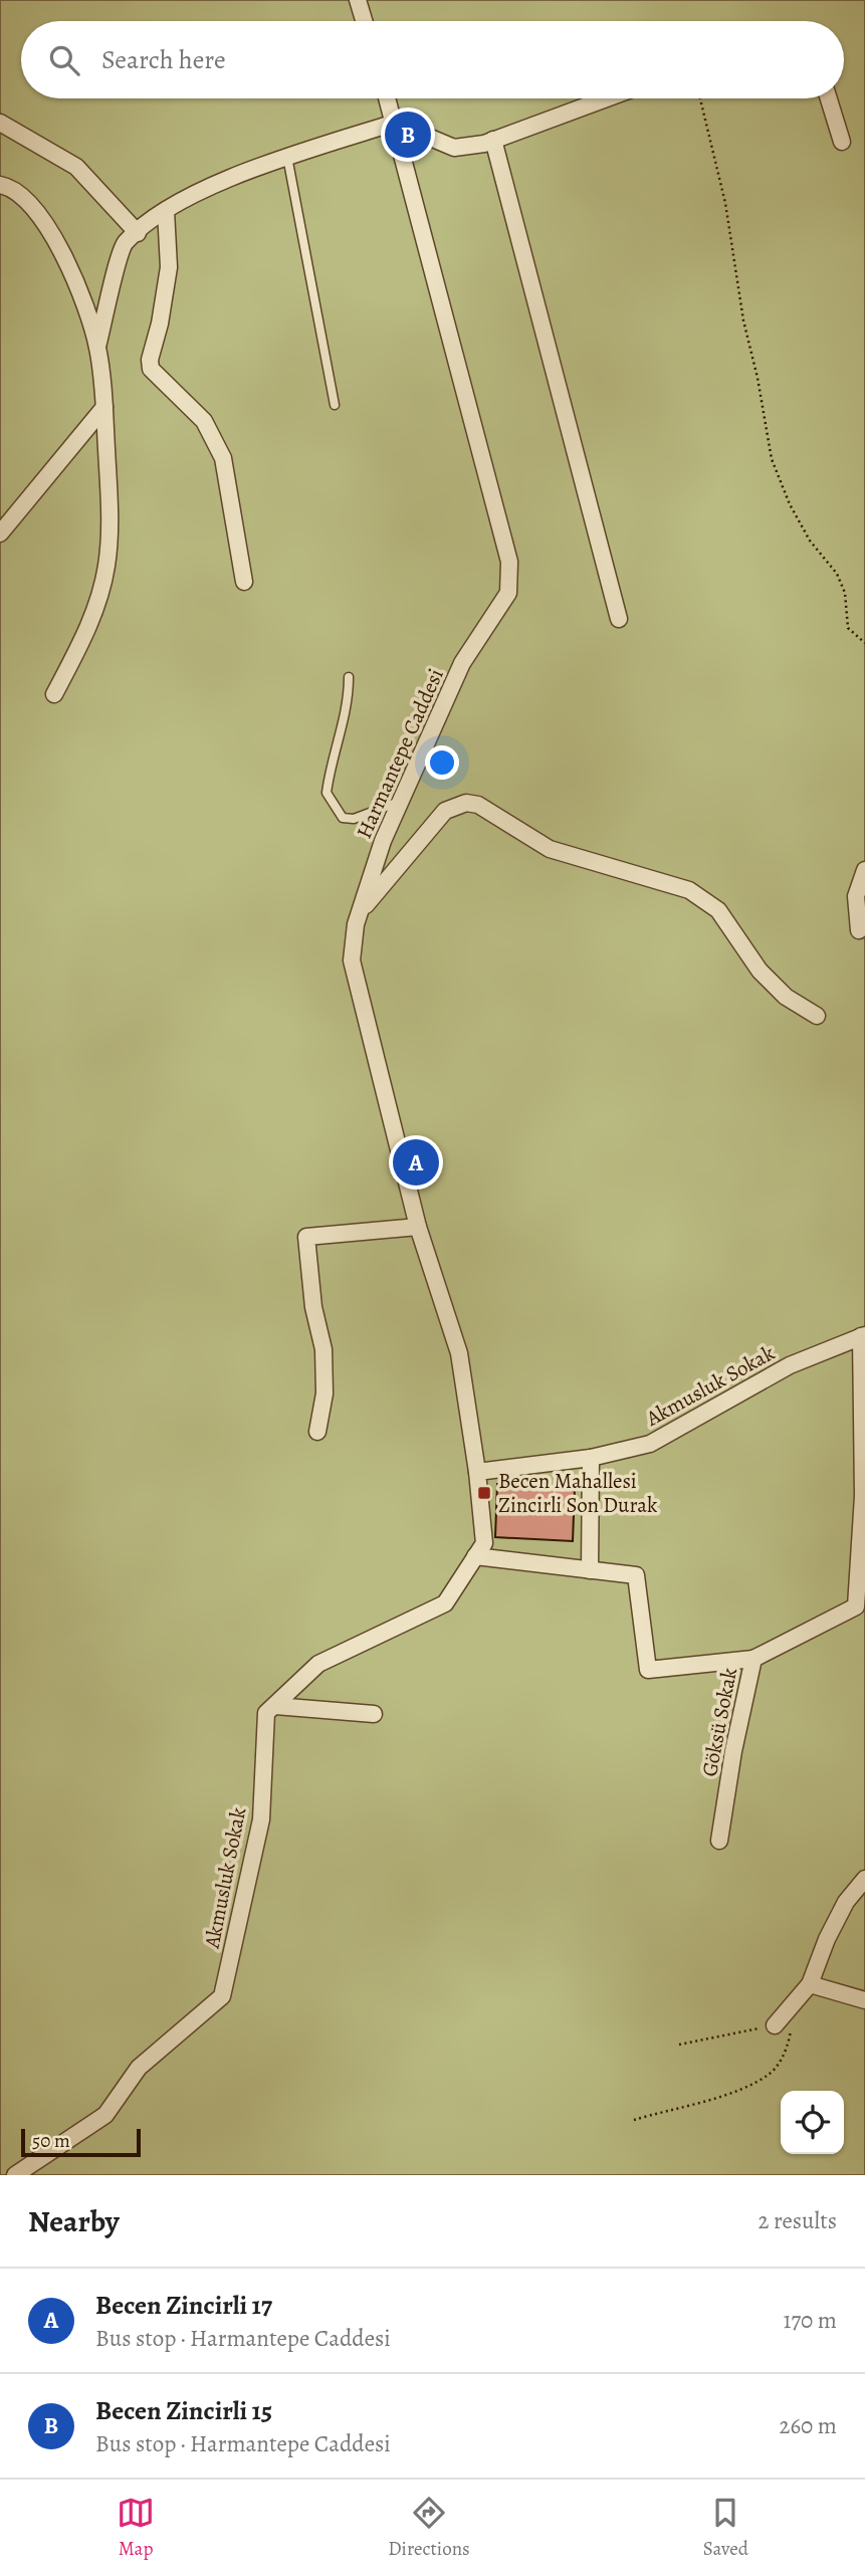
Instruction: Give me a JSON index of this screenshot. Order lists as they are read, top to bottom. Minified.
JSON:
{"streets":{"street":["Harmantepe Caddesi","Akmusluk Sokak","Göksü Sokak"]},"crossings":[["Harmantepe Caddesi","Akmusluk Sokak"],["Akmusluk Sokak","Göksü Sokak"]],"places":{"transit":["Becen Mahallesi Zincirli Son Durak"]},"scale_bar":"50 m","page":{"search":"Search here","pins":["B","A"],"scale":"50 m","heading":["Nearby","2 results"],"list":[{"mark":"A","name":"Becen Zincirli 17","note":"Bus stop · Harmantepe Caddesi","value":"170 m"},{"mark":"B","name":"Becen Zincirli 15","note":"Bus stop · Harmantepe Caddesi","value":"260 m"}],"nav":["Map","Directions","Saved"]}}
